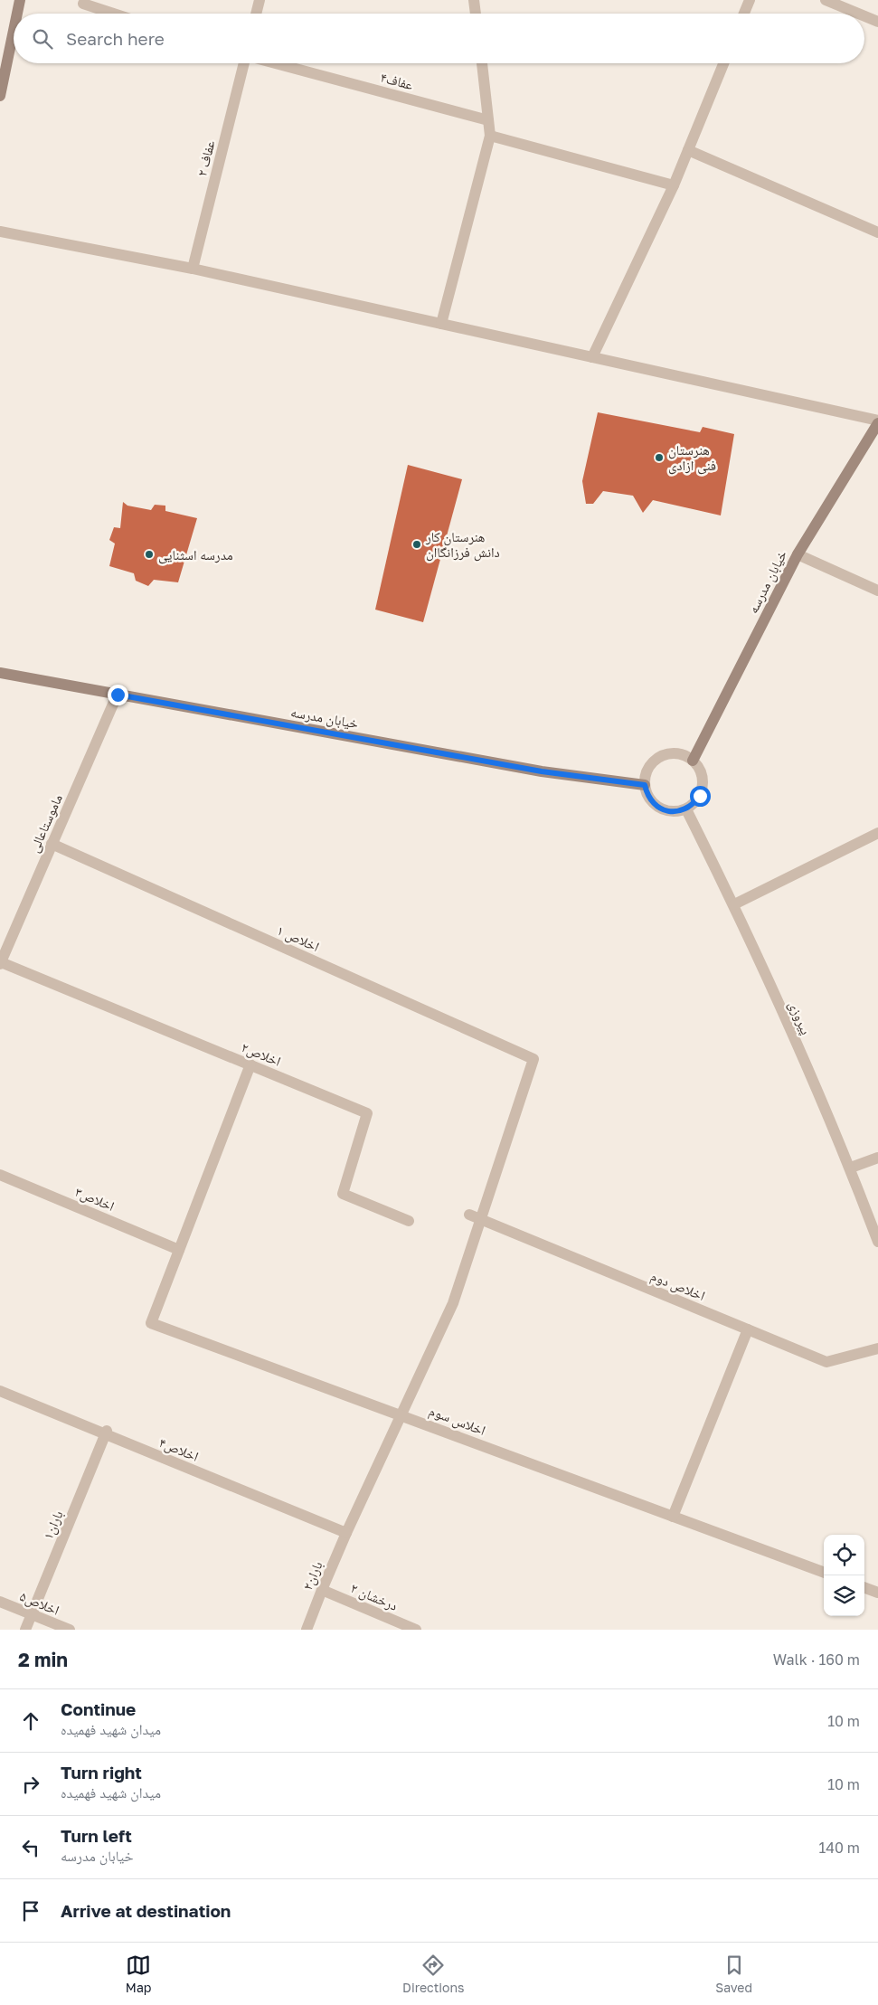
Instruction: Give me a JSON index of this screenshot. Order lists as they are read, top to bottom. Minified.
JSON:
{"streets":{"main road":["خیابان مدرسه"],"street":["عفاف۴","عفاف ۲","ماموستاعالی","اخلاص ۱","پیروزی","اخلاص۲","اخلاص۳","اخلاص دوم","اخلاس سوم","اخلاص۴","باران۱","باران۲","درخشان ۲","اخلاص۵"]},"crossings":[["خیابان مدرسه","ماموستاعالی"],["خیابان مدرسه","پیروزی"],["ماموستاعالی","اخلاص ۱"],["ماموستاعالی","اخلاص۲"],["اخلاص ۱","باران۲"],["اخلاص۳","اخلاس سوم"],["اخلاص دوم","باران۲"],["اخلاس سوم","باران۲"],["اخلاص۴","باران۱"],["اخلاص۴","باران۲"],["باران۱","اخلاص۵"],["باران۲","درخشان ۲"]],"places":["هنرستان فنی ازادی","هنرستان کار دانش فرزانگاان","مدرسه اسثنایی"],"page":{"search":"Search here","heading":["2 min","Walk · 160 m"],"list":[["Continue","میدان شهید فهمیده","10 m"],["Turn right","میدان شهید فهمیده","10 m"],["Turn left","خیابان مدرسه","140 m"],"Arrive at destination"],"nav":["Map","Directions","Saved"]}}
